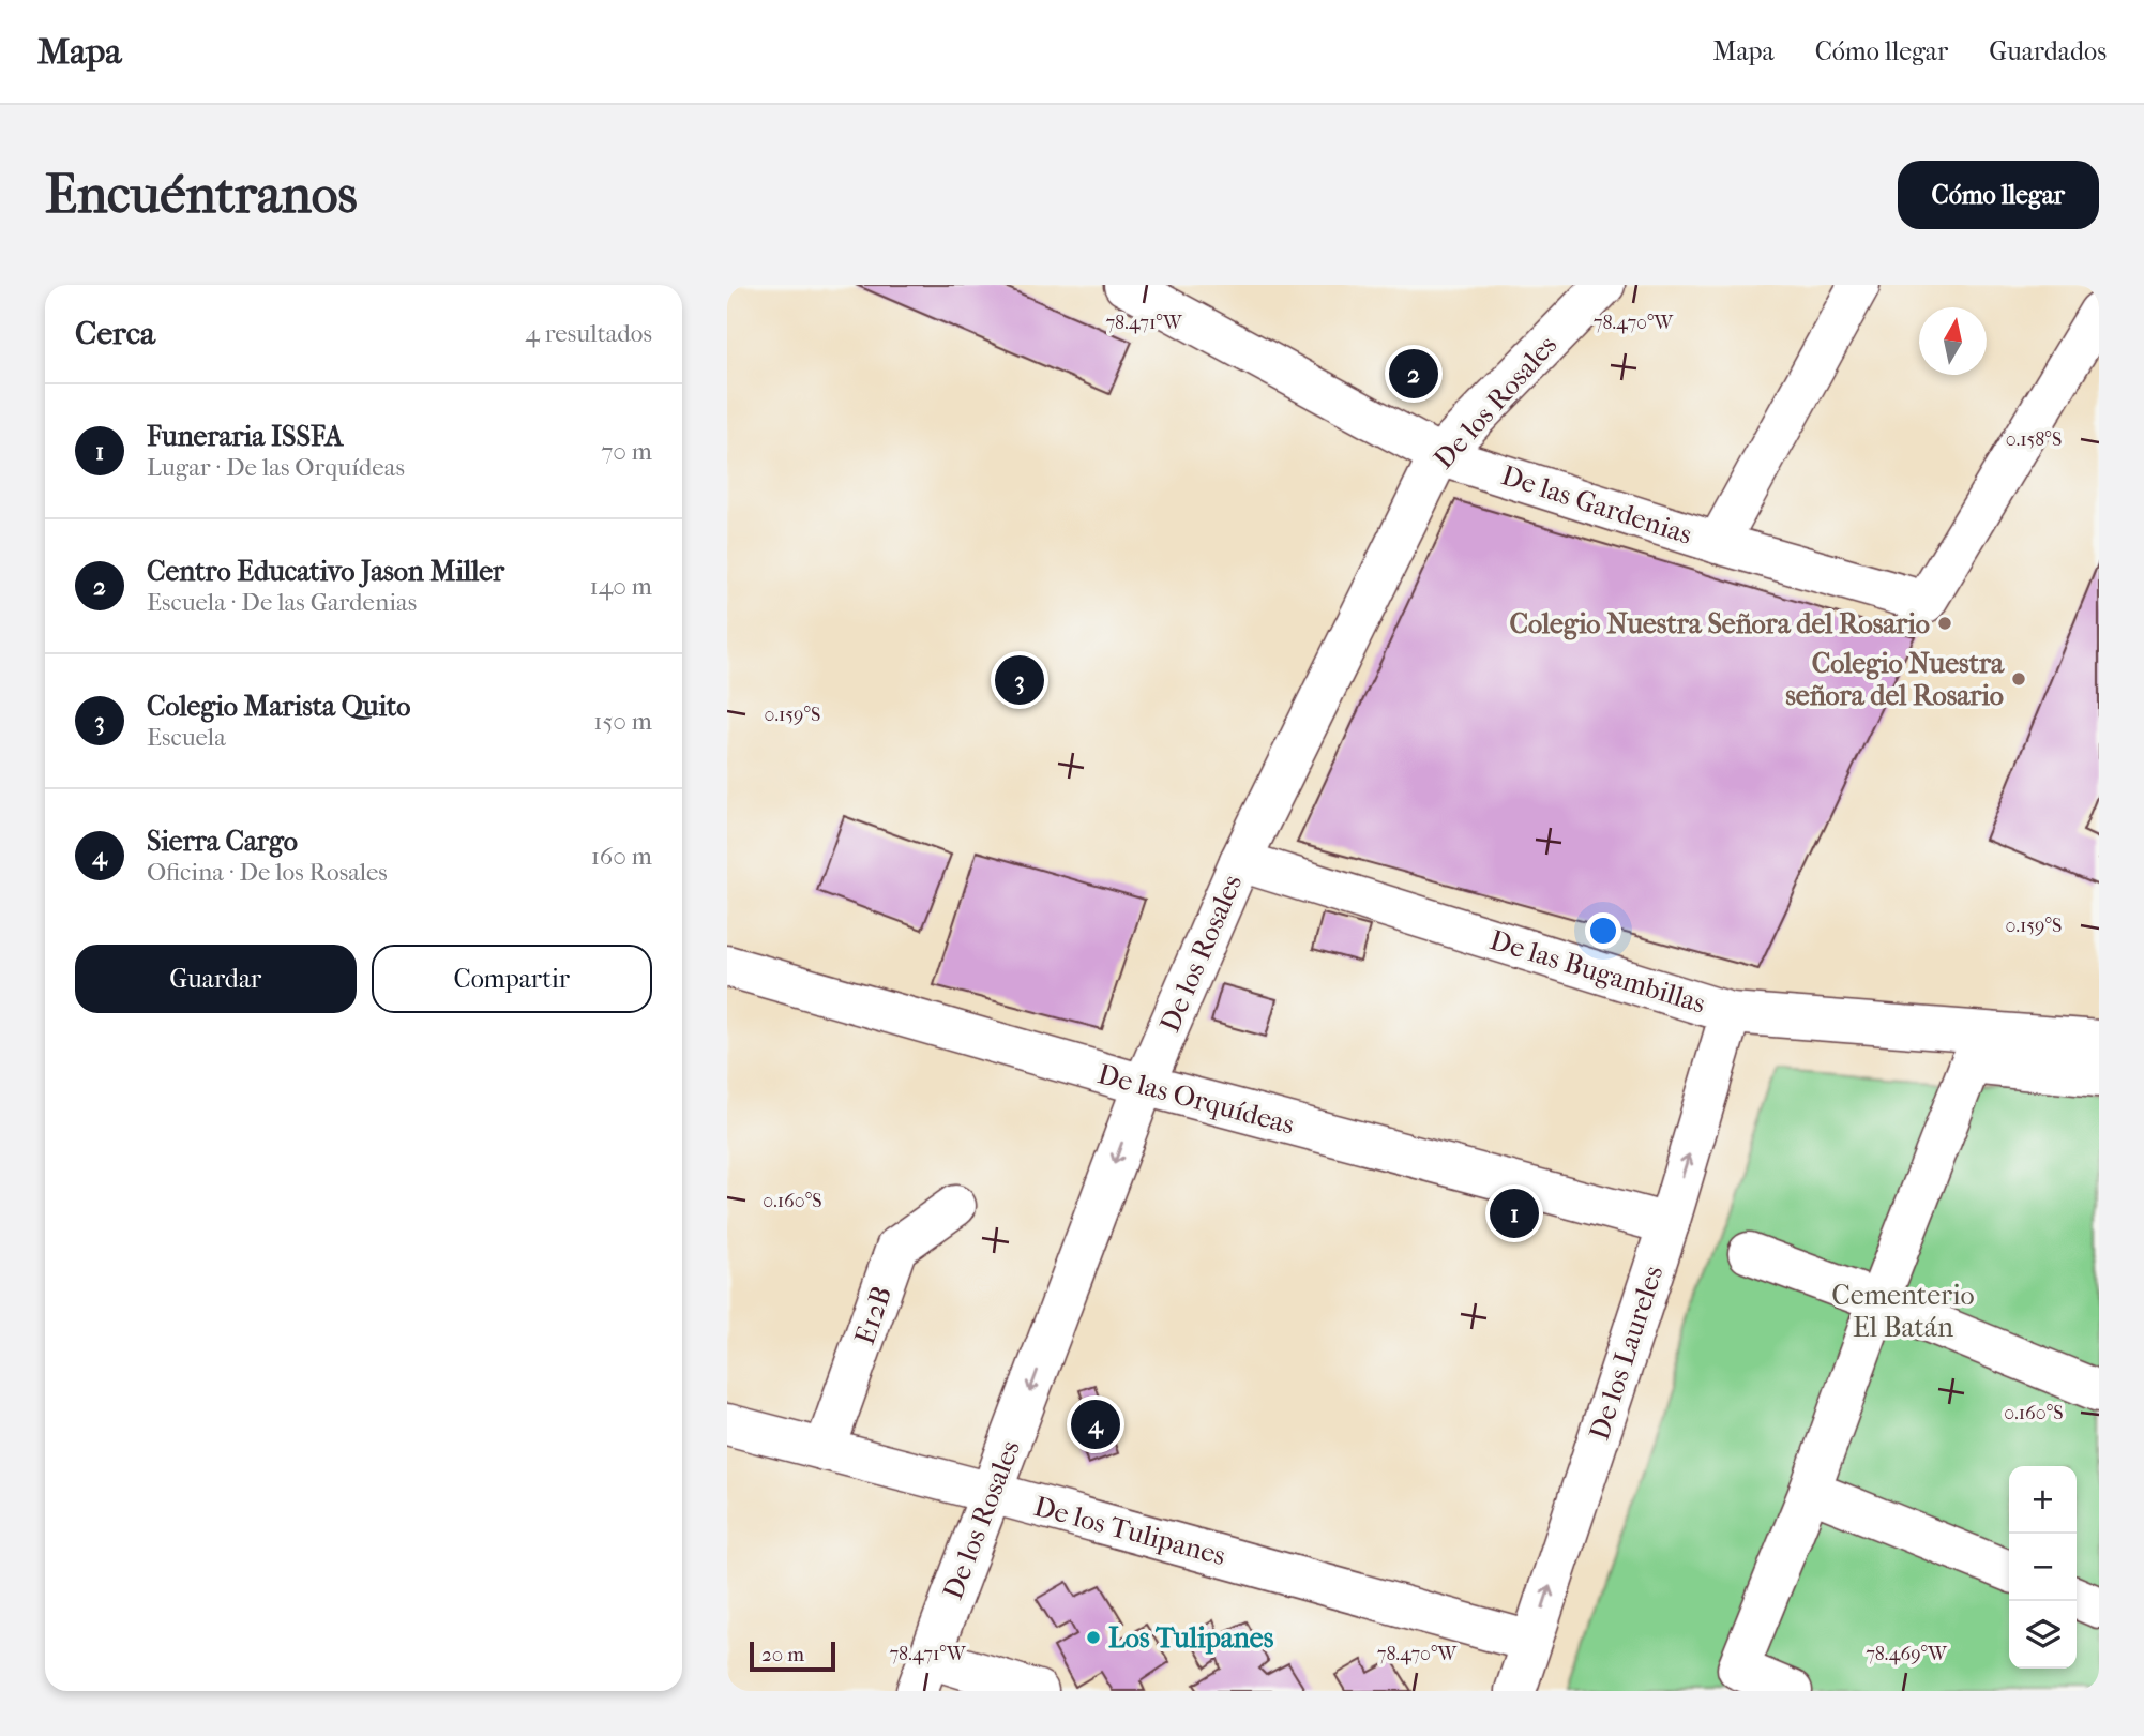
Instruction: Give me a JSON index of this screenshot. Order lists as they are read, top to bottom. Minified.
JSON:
{"streets":{"street":["De los Rosales","De las Gardenias","De las Bugambillas","De las Orquídeas","E12B","De los Laureles","De los Tulipanes"]},"crossings":[["De los Rosales","De las Gardenias"],["De los Rosales","De las Bugambillas"],["De los Rosales","De las Orquídeas"],["De los Rosales","De los Tulipanes"],["De las Bugambillas","De los Laureles"],["De las Orquídeas","De los Laureles"],["E12B","De los Tulipanes"],["De los Laureles","De los Tulipanes"]],"parks":["Cementerio El Batán"],"places":["Colegio Nuestra Señora del Rosario","Colegio Nuestra señora del Rosario","Los Tulipanes"],"scale_bar":"20 m","north":"top","page":{"header":"Mapa","nav":["Mapa","Cómo llegar","Guardados"],"buttons":["Cómo llegar",["Guardar","Compartir"]],"title":"Encuéntranos","heading":["Cerca","4 resultados"],"pins":["2","3","1","4"],"list":[{"mark":"1","name":"Funeraria ISSFA","note":"Lugar · De las Orquídeas","value":"70 m"},{"mark":"2","name":"Centro Educativo Jason Miller","note":"Escuela · De las Gardenias","value":"140 m"},{"mark":"3","name":"Colegio Marista Quito","note":"Escuela","value":"150 m"},{"mark":"4","name":"Sierra Cargo","note":"Oficina · De los Rosales","value":"160 m"}],"map_buttons":["+","−"],"scale":"20 m"},"coordinates":["78.471°W","78.470°W","0.158°S","0.159°S","0.160°S","78.469°W"]}
